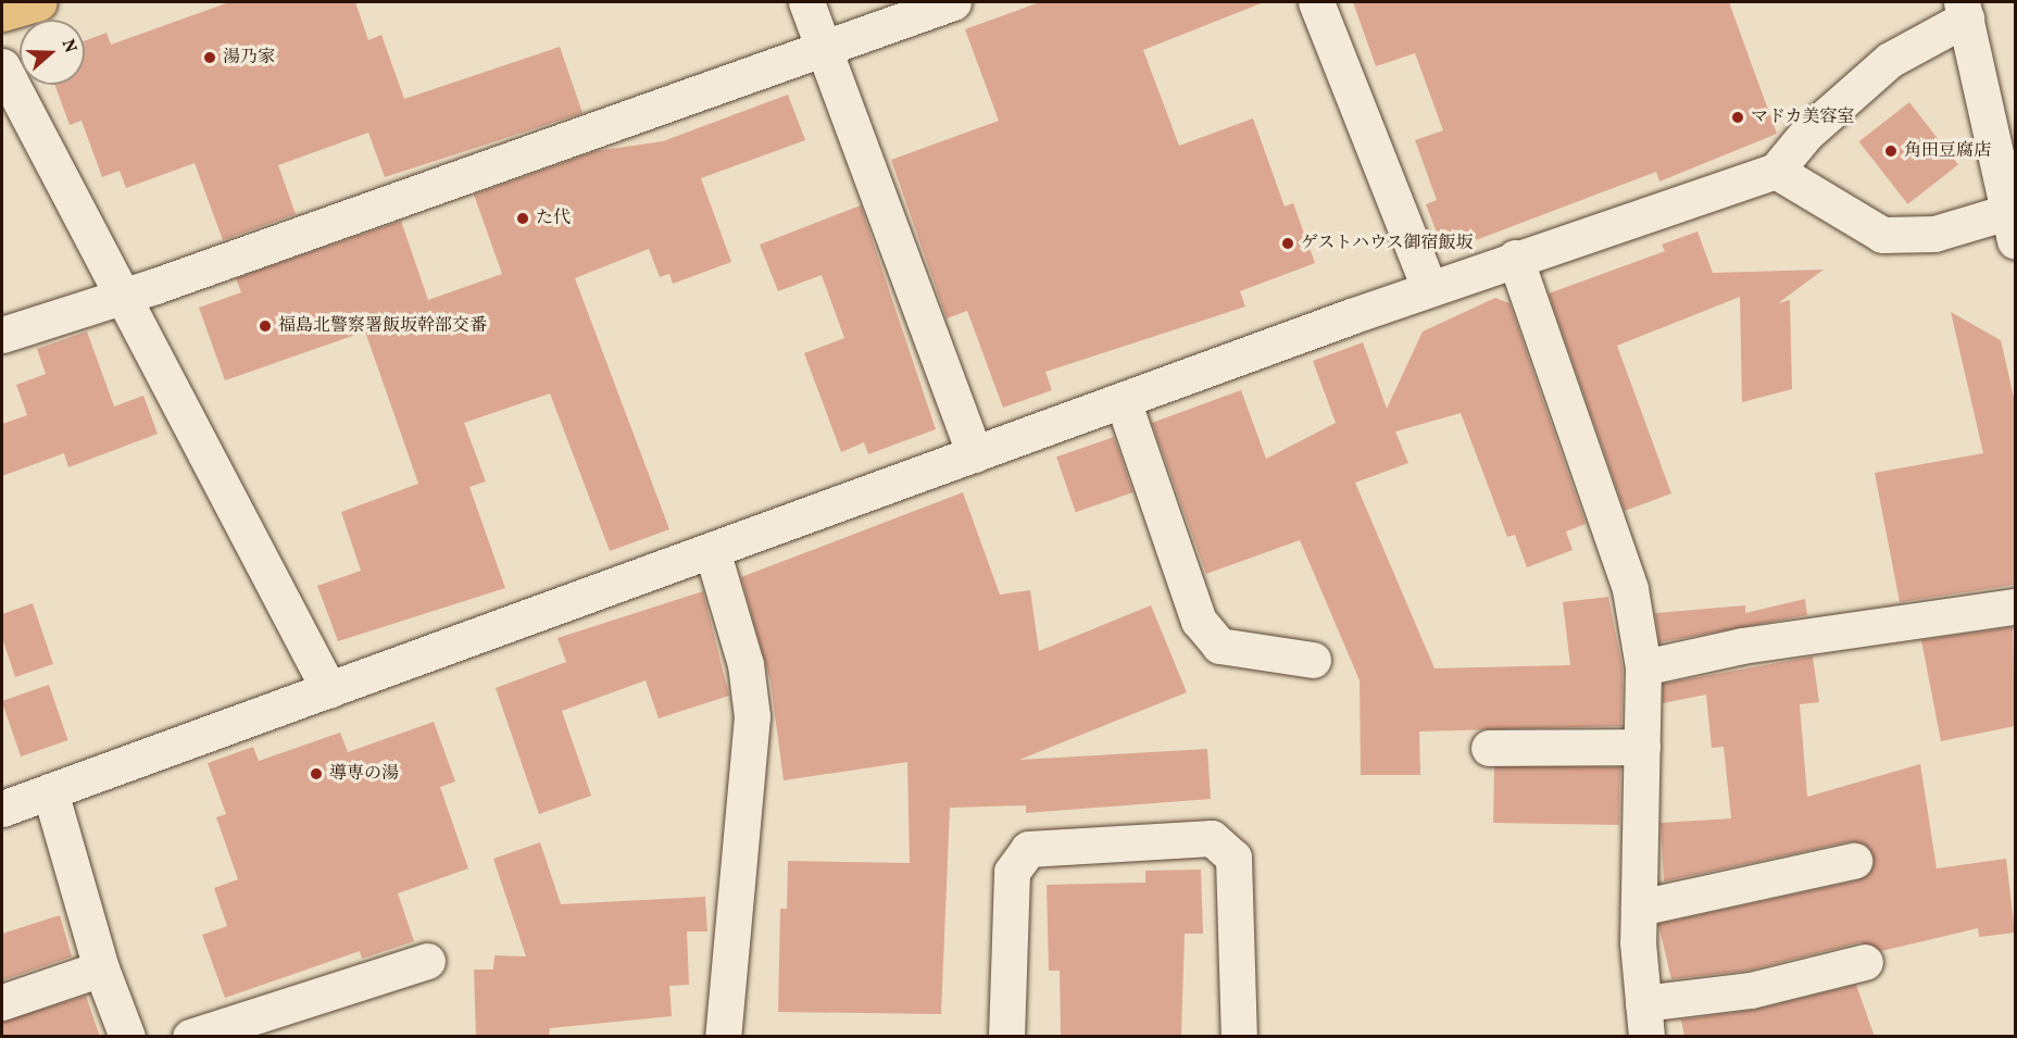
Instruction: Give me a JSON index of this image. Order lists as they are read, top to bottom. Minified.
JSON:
{"places":["湯乃家","マドカ美容室","角田豆腐店","た代","ゲストハウス御宿飯坂","福島北警察署飯坂幹部交番","導専の湯"],"north":"right"}
